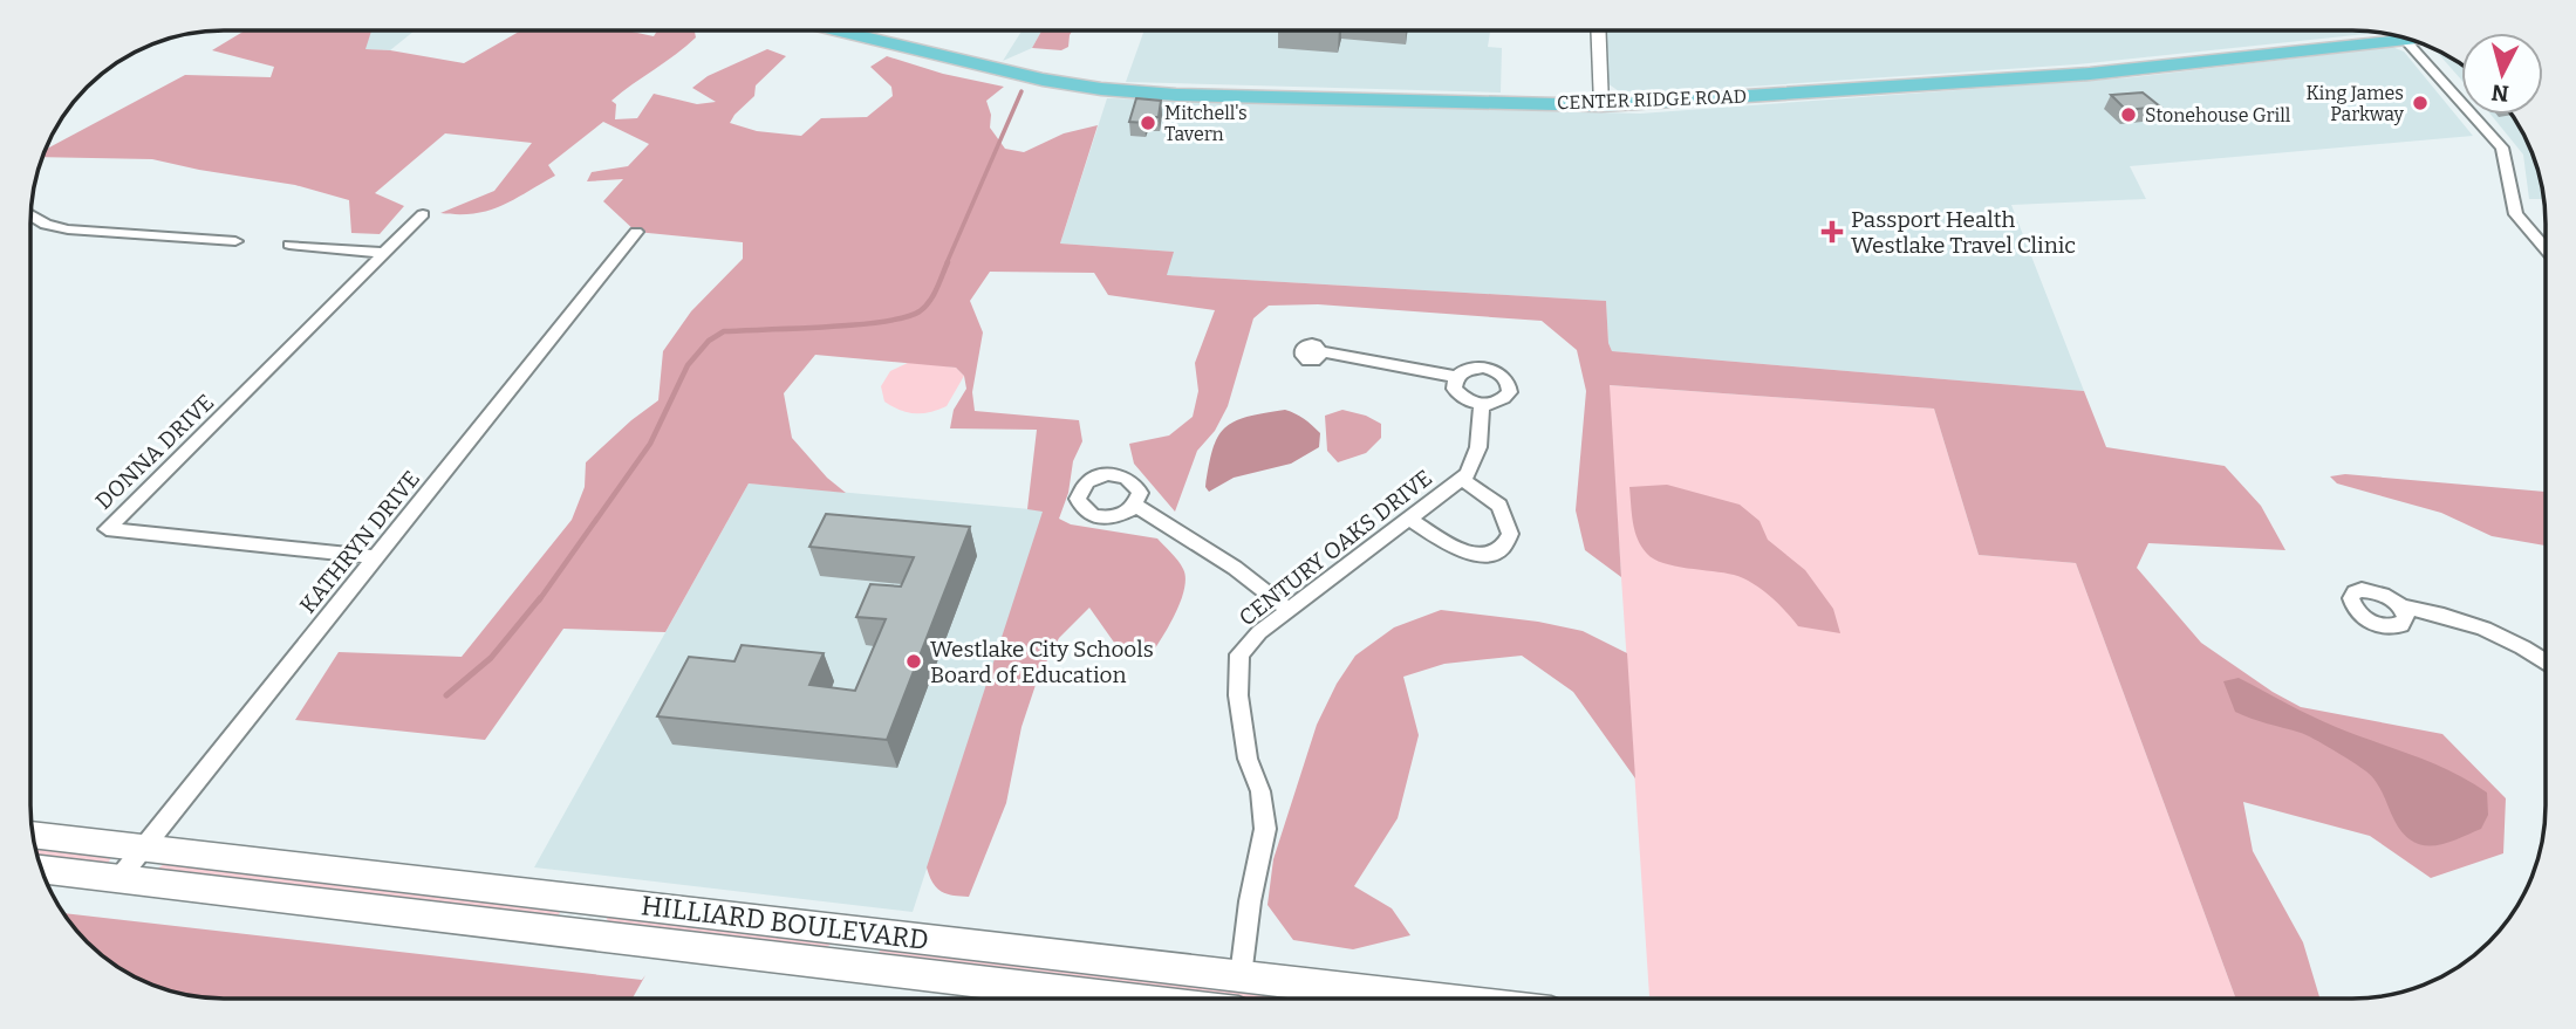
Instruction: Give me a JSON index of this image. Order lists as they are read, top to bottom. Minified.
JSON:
{"streets":{"main road":["CENTER RIDGE ROAD","HILLIARD BOULEVARD"],"street":["DONNA DRIVE","KATHRYN DRIVE","CENTURY OAKS DRIVE"]},"crossings":[["DONNA DRIVE","KATHRYN DRIVE"],["KATHRYN DRIVE","HILLIARD BOULEVARD"],["CENTURY OAKS DRIVE","HILLIARD BOULEVARD"]],"places":{"other":["King James Parkway","Stonehouse Grill","Mitchell's Tavern","Westlake City Schools Board of Education"],"health":["Passport Health Westlake Travel Clinic"]},"north":"bottom"}
